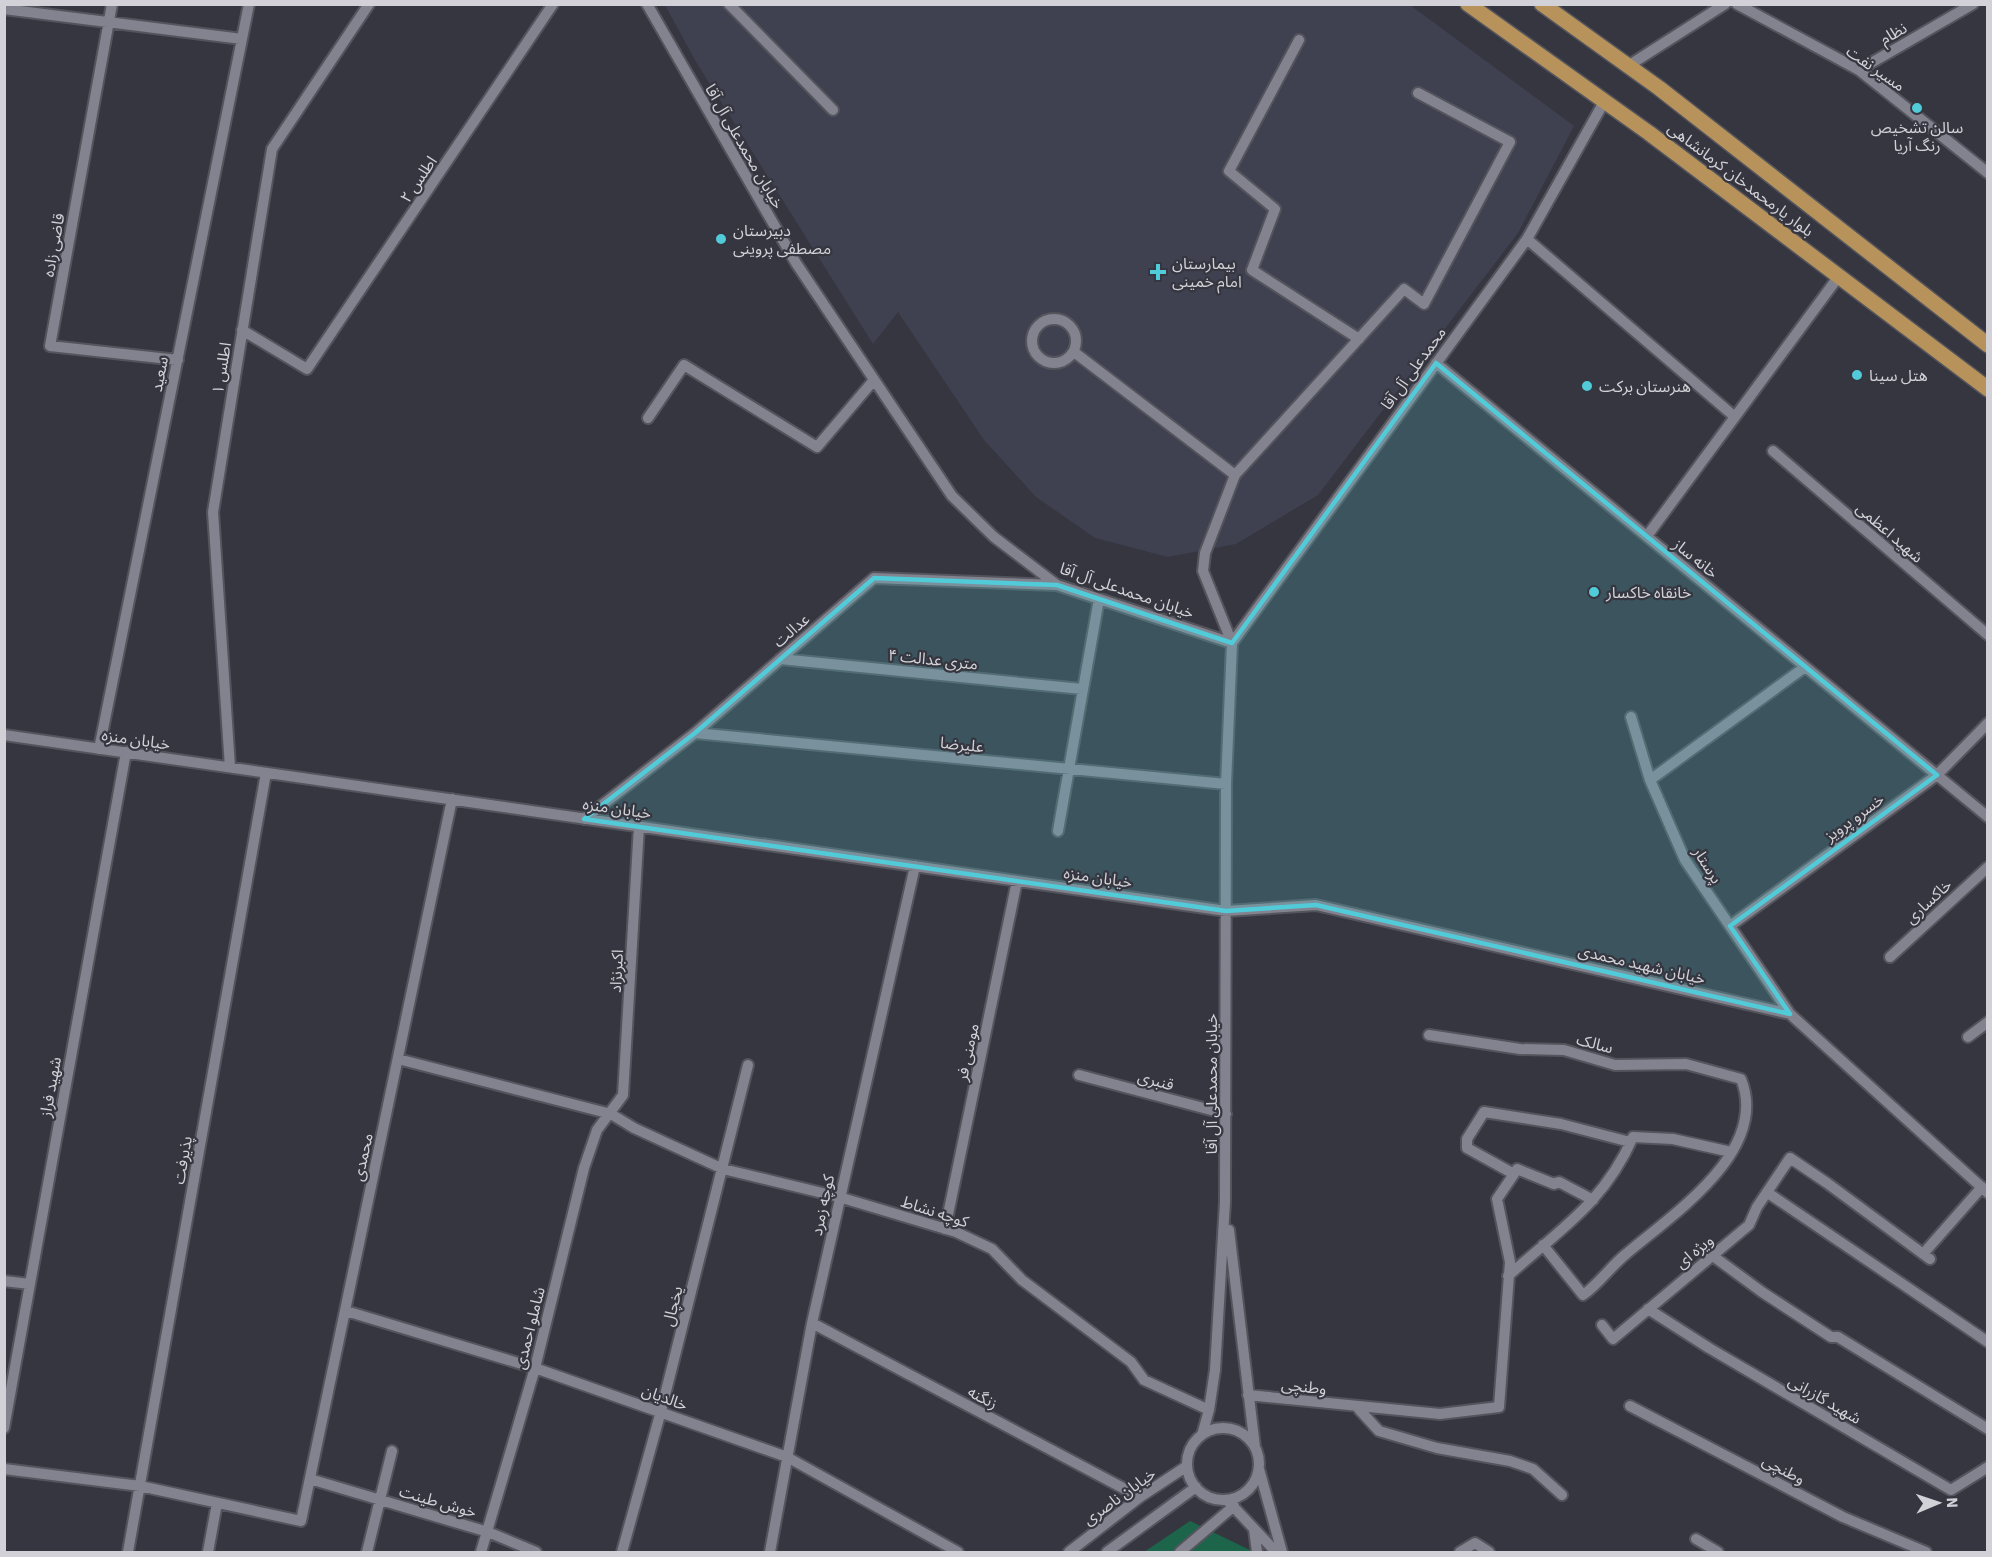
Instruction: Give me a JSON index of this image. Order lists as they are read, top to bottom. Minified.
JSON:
{"streets":{"main road":["بلوار یارمحمدخان کرمانشاهی"],"street":["نظام","مسیر نفت","خیابان محمدعلی آل آقا","اطلس ۲","قاضی زاده","اطلس ۱","محمدعلی آل آقا","سعید","شهید اعظمی","خانه ساز","عدالت","۴ متری عدالت","خیابان منزه","علیرضا","خسرو پرویز","پرستار","خاکساری","خیابان شهید محمدی","اکبرنژاد","سالک","مومنی فر","قنبری","شهید فراز","محمدی","پذیرفت","کوچه زمرد","کوچه نشاط","ویژه ای","یخچال","شاملو احمدی","وطنچی","خالدیان","زنگنه","شهید گازرانی","خیابان ناصری","خوش طینت"]},"crossings":[["نظام","مسیر نفت"],["خیابان محمدعلی آل آقا","محمدعلی آل آقا"],["خیابان محمدعلی آل آقا","عدالت"],["خیابان محمدعلی آل آقا","خیابان منزه"],["خیابان محمدعلی آل آقا","علیرضا"],["خیابان محمدعلی آل آقا","خیابان شهید محمدی"],["خیابان محمدعلی آل آقا","قنبری"],["خیابان محمدعلی آل آقا","کوچه نشاط"],["خیابان محمدعلی آل آقا","وطنچی"],["خیابان محمدعلی آل آقا","خیابان ناصری"],["اطلس ۲","اطلس ۱"],["بلوار یارمحمدخان کرمانشاهی","محمدعلی آل آقا"],["قاضی زاده","سعید"],["اطلس ۱","خیابان منزه"],["محمدعلی آل آقا","خانه ساز"],["سعید","خیابان منزه"],["خانه ساز","خسرو پرویز"],["عدالت","۴ متری عدالت"],["عدالت","خیابان منزه"],["عدالت","علیرضا"],["خیابان منزه","خیابان شهید محمدی"],["خیابان منزه","اکبرنژاد"],["خیابان منزه","مومنی فر"],["خیابان منزه","شهید فراز"],["خیابان منزه","محمدی"],["خیابان منزه","پذیرفت"],["خیابان منزه","کوچه زمرد"],["خسرو پرویز","پرستار"],["پرستار","خیابان شهید محمدی"],["خیابان شهید محمدی","ویژه ای"],["اکبرنژاد","کوچه نشاط"],["اکبرنژاد","شاملو احمدی"],["مومنی فر","کوچه نشاط"],["محمدی","کوچه نشاط"],["محمدی","خالدیان"],["محمدی","خوش طینت"],["کوچه زمرد","کوچه نشاط"],["کوچه زمرد","خالدیان"],["کوچه زمرد","زنگنه"],["کوچه نشاط","یخچال"],["کوچه نشاط","شاملو احمدی"],["ویژه ای","شهید گازرانی"],["یخچال","خالدیان"],["شاملو احمدی","خالدیان"],["شاملو احمدی","خوش طینت"],["زنگنه","خیابان ناصری"]],"places":{"other":["سالن تشخیص رنگ آریا","دبیرستان مصطفی پروینی","هتل سینا","هنرستان برکت","خانقاه خاکسار"],"health":["بیمارستان امام خمینی"]},"north":"right"}
